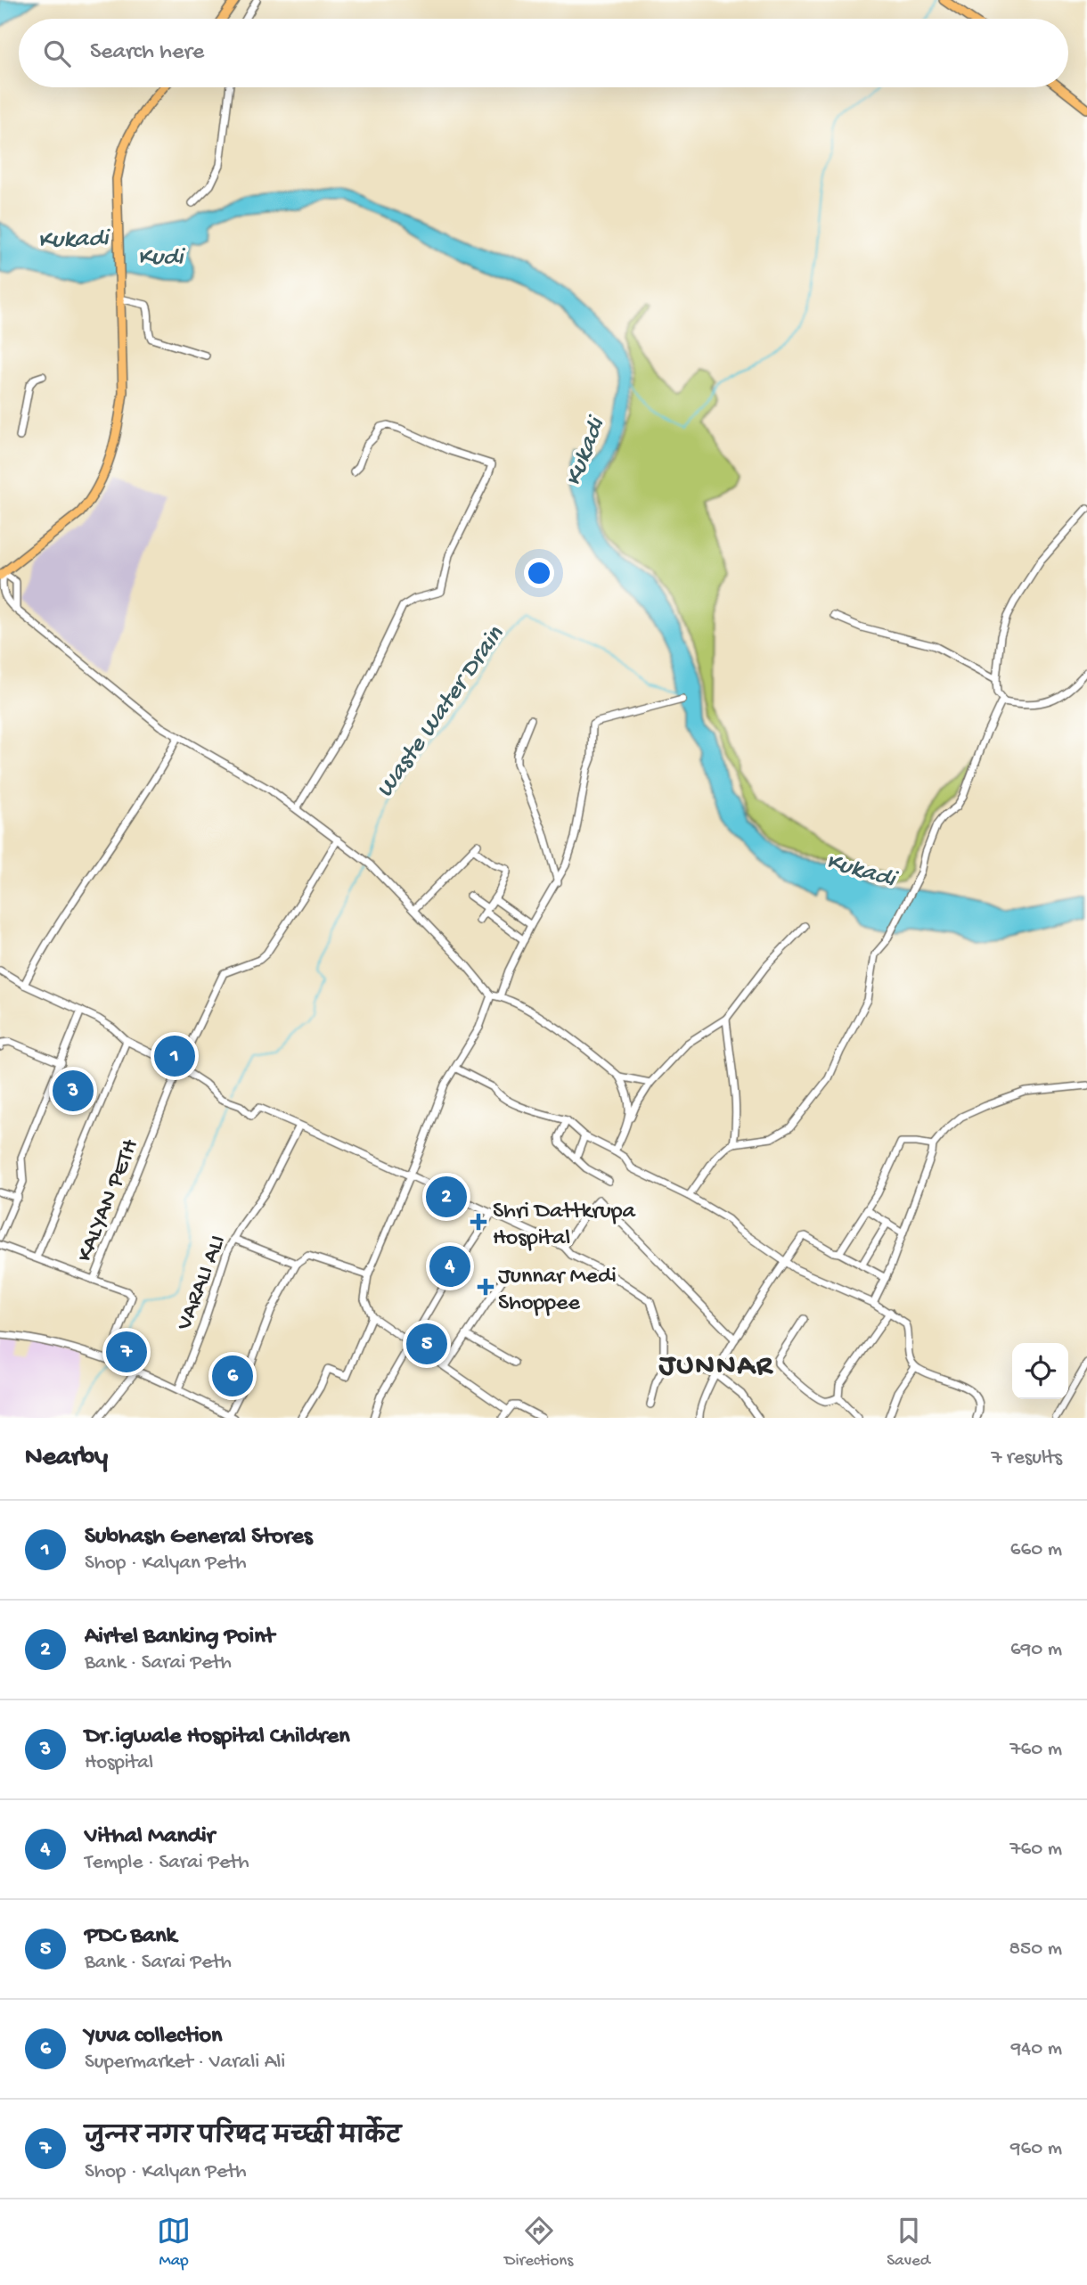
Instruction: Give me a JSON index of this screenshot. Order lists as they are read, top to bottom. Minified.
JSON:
{"streets":{"street":["KALYAN PETH","VARALI ALI"]},"districts":["JUNNAR"],"water":["Kukadi","Kudi","Waste Water Drain"],"places":{"health":["Shri Dattkrupa Hospital","Junnar Medi Shoppee"]},"page":{"search":"Search here","pins":["1","3","2","4","5","7","6"],"heading":["Nearby","7 results"],"list":[{"mark":"1","name":"Subhash General Stores","note":"Shop · Kalyan Peth","value":"660 m"},{"mark":"2","name":"Airtel Banking Point","note":"Bank · Sarai Peth","value":"690 m"},{"mark":"3","name":"Dr.igwale Hospital Children","note":"Hospital","value":"760 m"},{"mark":"4","name":"Vithal Mandir","note":"Temple · Sarai Peth","value":"760 m"},{"mark":"5","name":"PDC Bank","note":"Bank · Sarai Peth","value":"850 m"},{"mark":"6","name":"Yuva collection","note":"Supermarket · Varali Ali","value":"940 m"},{"mark":"7","name":"जुन्नर नगर परिषद मच्छी मार्केट","note":"Shop · Kalyan Peth","value":"960 m"}],"nav":["Map","Directions","Saved"]}}
